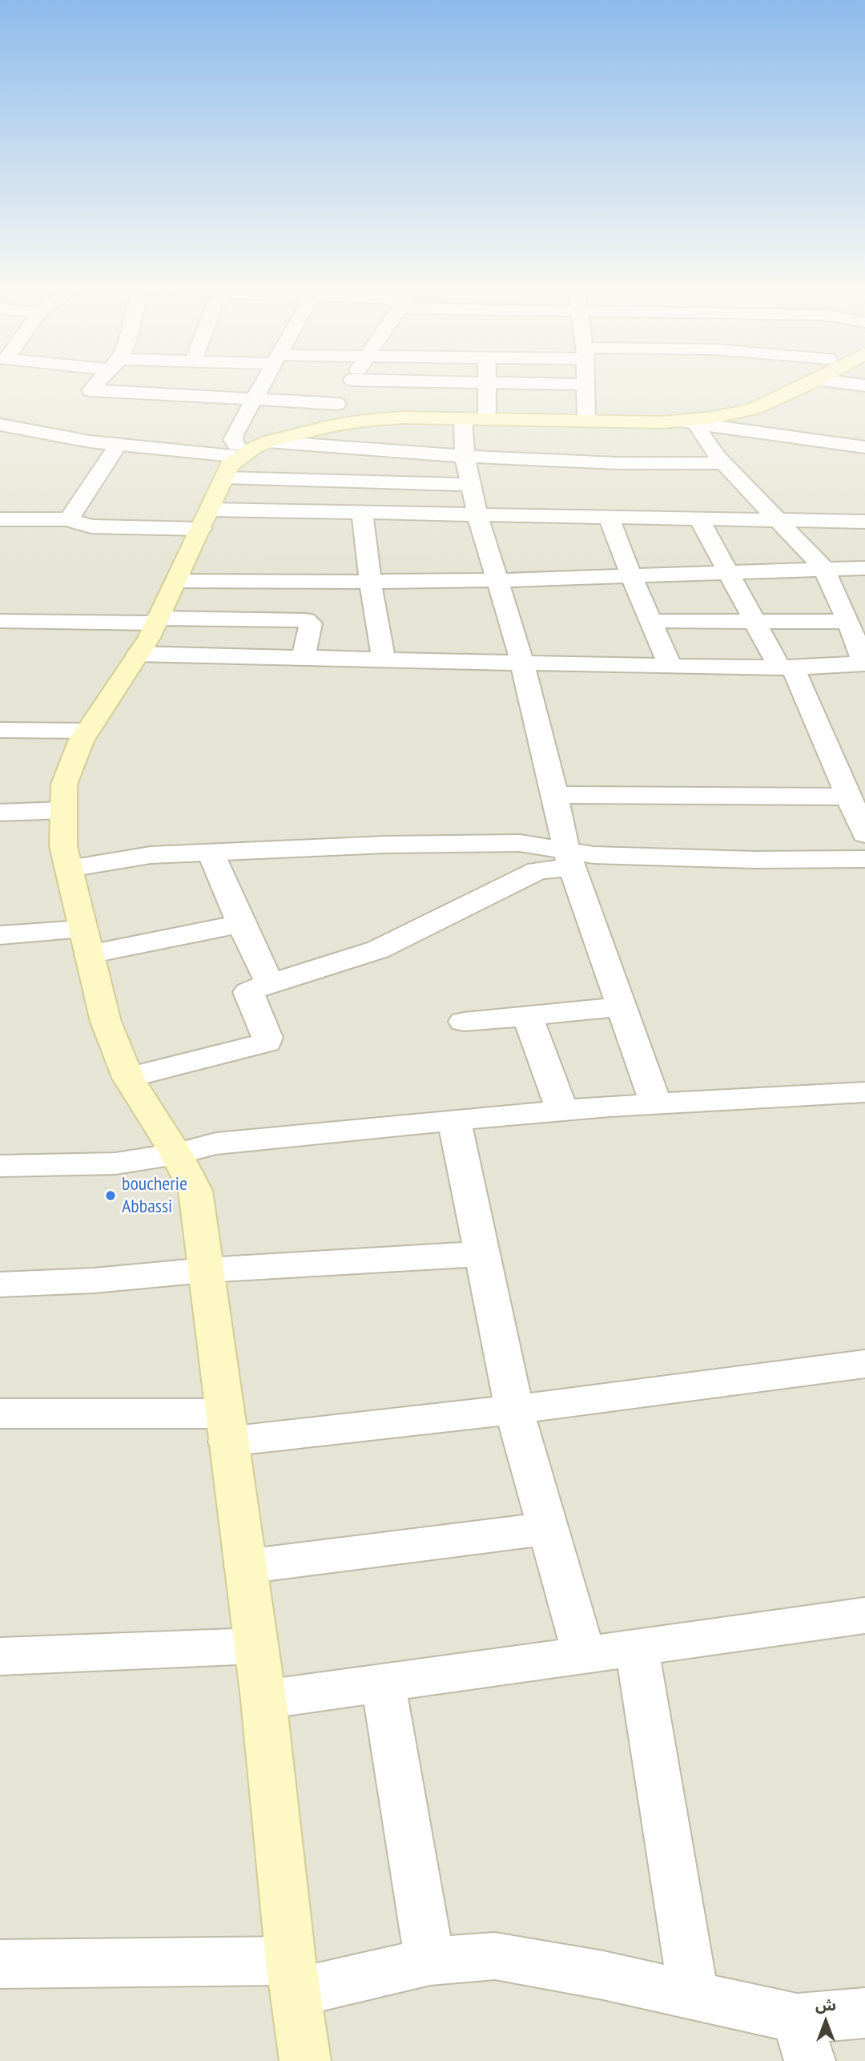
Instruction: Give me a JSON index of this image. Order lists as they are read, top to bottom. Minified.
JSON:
{"places":["boucherie Abbassi"],"north":"top"}
